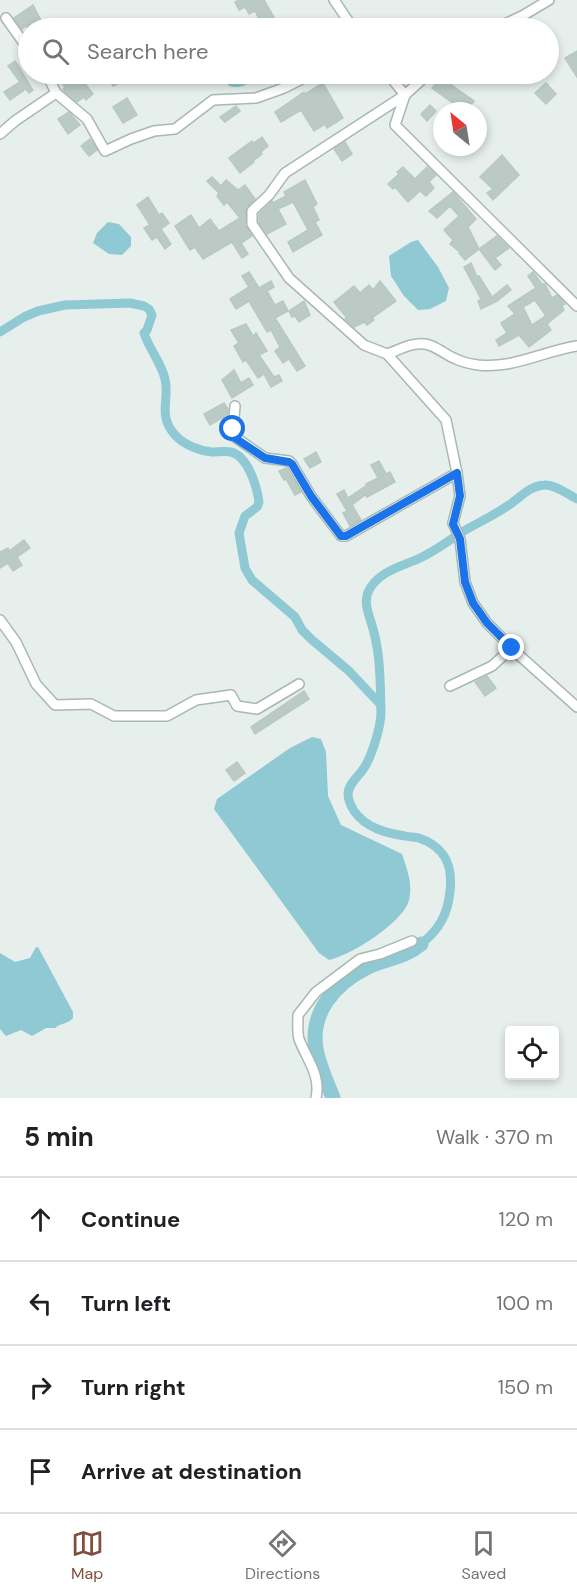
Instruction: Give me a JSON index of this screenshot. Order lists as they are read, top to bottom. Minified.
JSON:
{"north":"top left","page":{"search":"Search here","heading":["5 min","Walk · 370 m"],"list":[["Continue","120 m"],["Turn left","100 m"],["Turn right","150 m"],"Arrive at destination"],"nav":["Map","Directions","Saved"]}}
